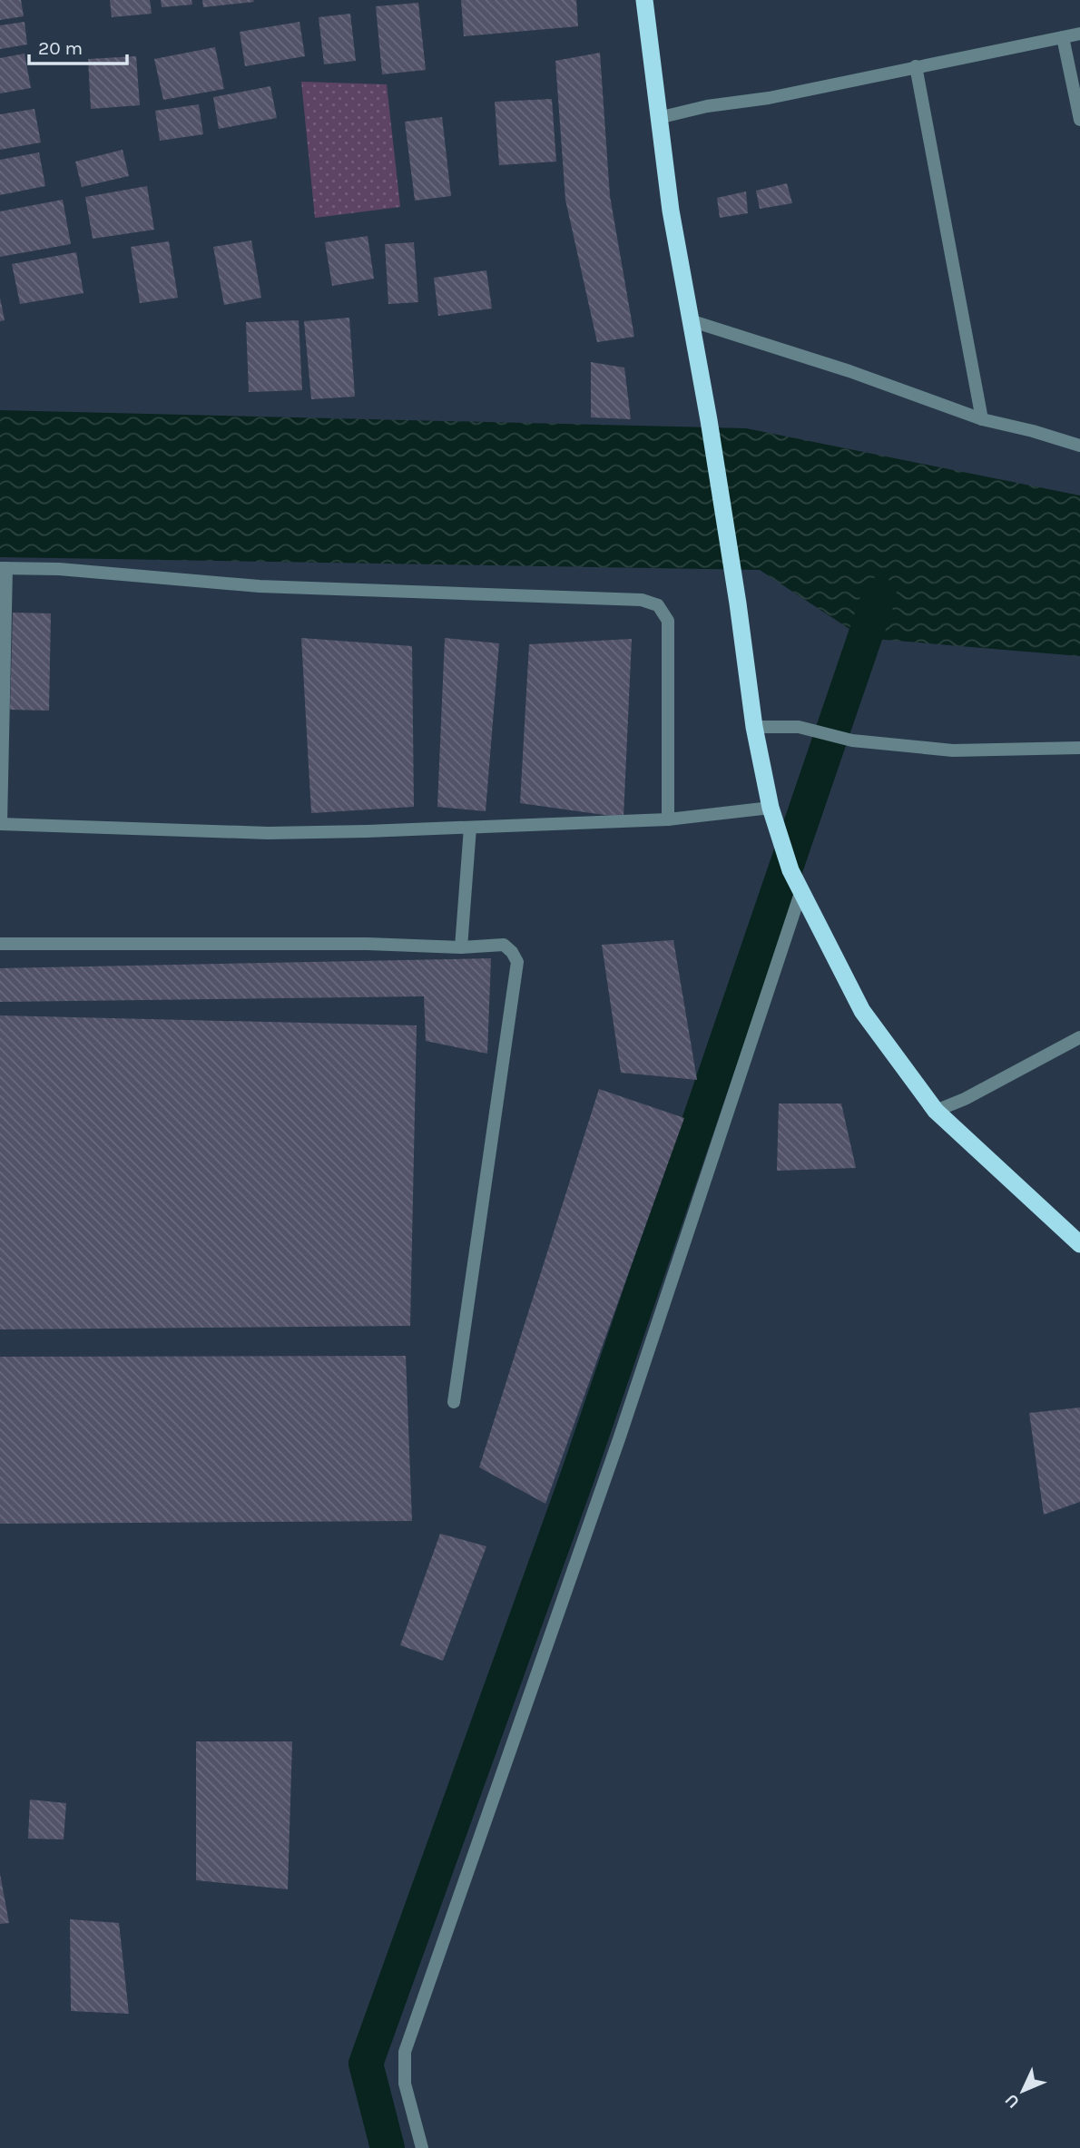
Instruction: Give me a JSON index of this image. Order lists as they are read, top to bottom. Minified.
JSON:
{"scale_bar":"20 m","north":"bottom left"}
